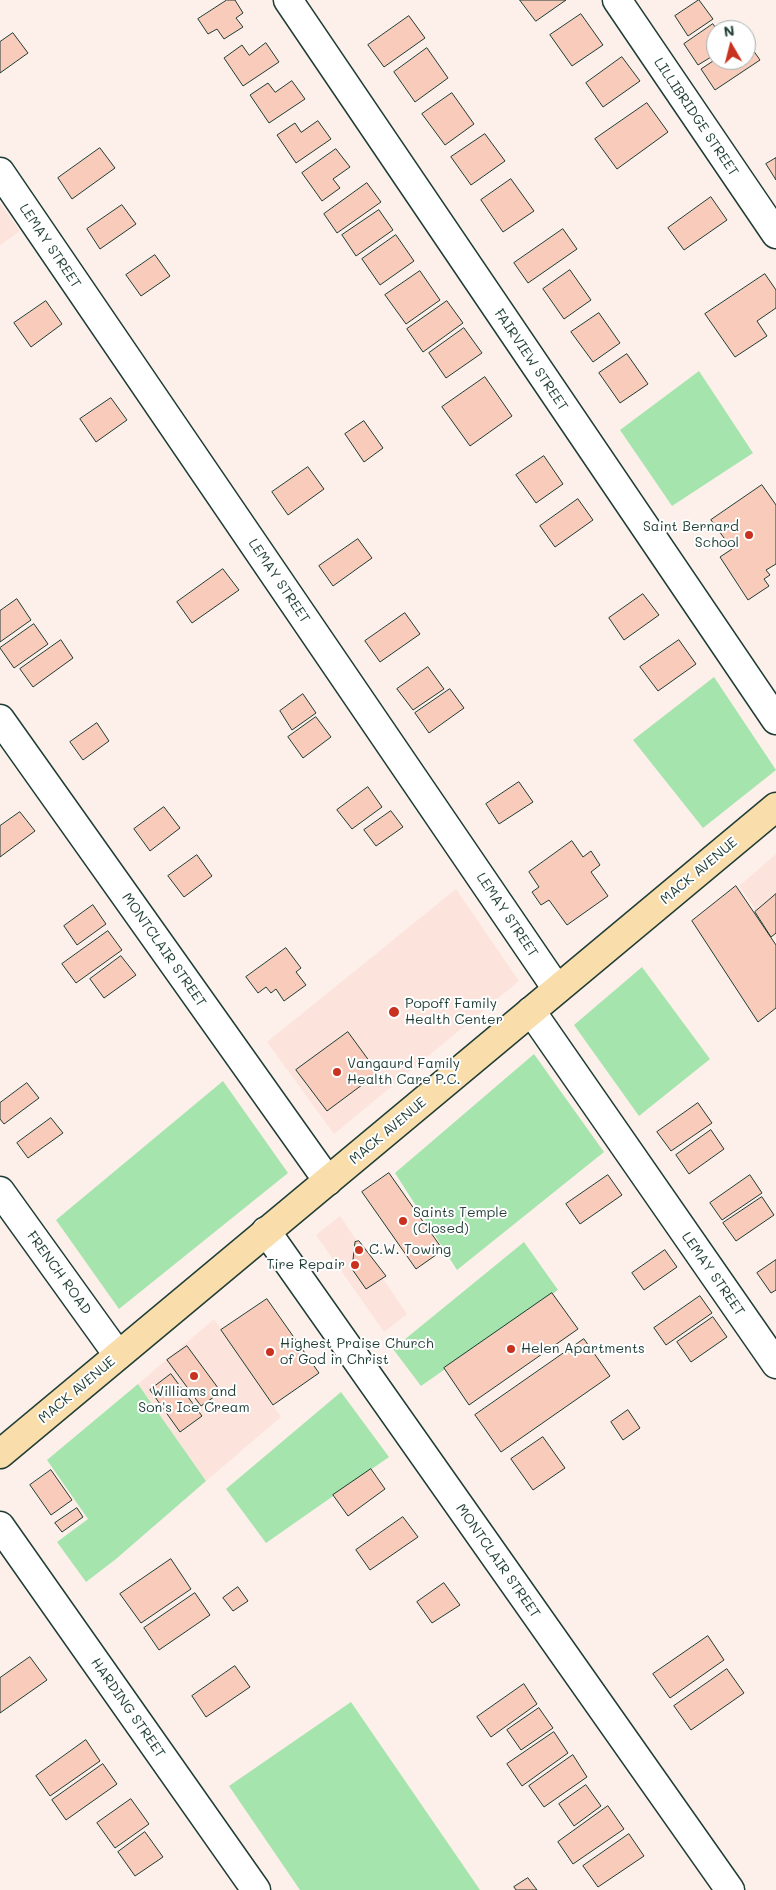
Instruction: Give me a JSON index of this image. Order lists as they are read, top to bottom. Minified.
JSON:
{"streets":{"main road":["MACK AVENUE"],"street":["LILLIBRIDGE STREET","LEMAY STREET","FAIRVIEW STREET","MONTCLAIR STREET","FRENCH ROAD","HARDING STREET"]},"crossings":[["LEMAY STREET","MACK AVENUE"],["MACK AVENUE","MONTCLAIR STREET"],["MACK AVENUE","FRENCH ROAD"]],"places":["Saint Bernard School","Popoff Family Health Center","Vangaurd Family Health Care P.C.","Saints Temple (Closed)","C.W. Towing","Tire Repair","Helen Apartments","Highest Praise Church of God in Christ","Williams and Son's Ice Cream"],"north":"top"}
